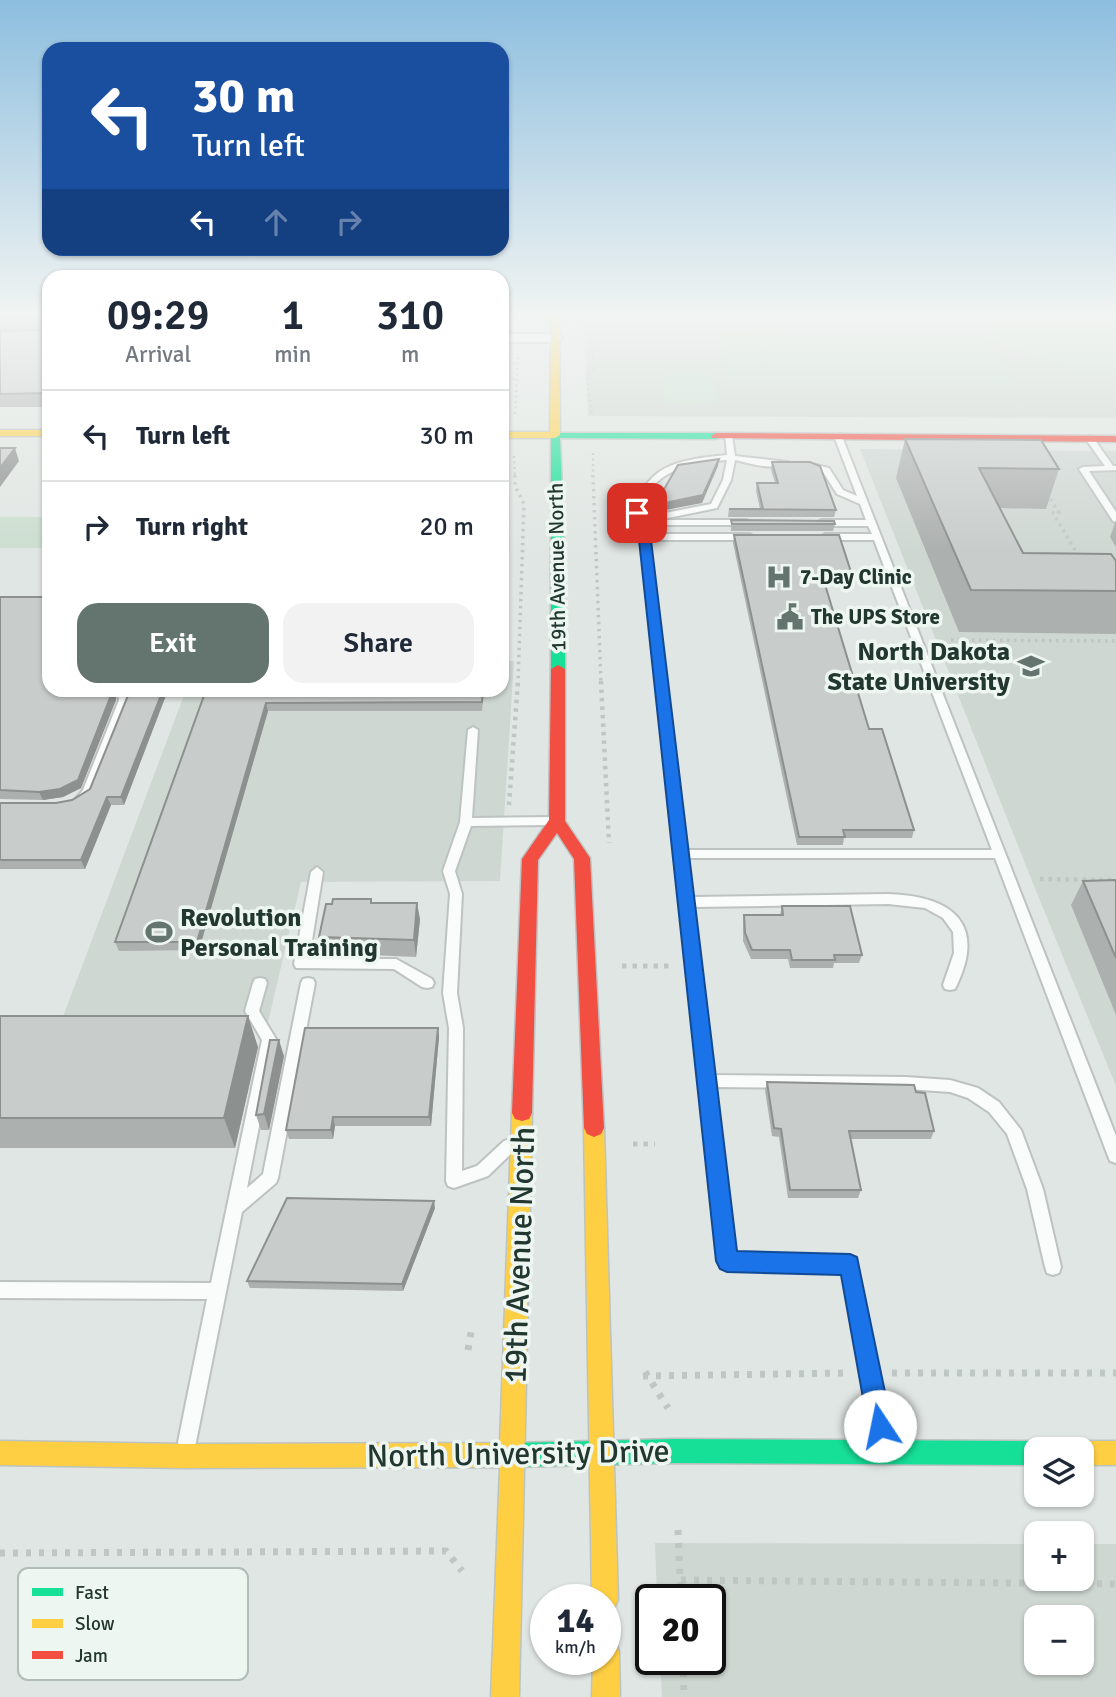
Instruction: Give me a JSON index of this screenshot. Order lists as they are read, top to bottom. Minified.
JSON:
{"streets":{"main road":["19th Avenue North","North University Drive"]},"crossings":[["19th Avenue North","North University Drive"]],"places":{"hospital":["7-Day Clinic"],"public building":["The UPS Store"],"school or university":["North Dakota State University"],"sports":["Revolution Personal Training"]},"legend":["Fast","Slow","Jam"],"page":{"turn":["30 m","Turn left"],"eta":["09:29","Arrival","1","min","310","m"],"list":[{"name":"Turn left","value":"30 m"},{"name":"Turn right","value":"20 m"}],"buttons":["Exit","Share"],"map_buttons":["+","−"],"speed":"14 km/h","limit":"20"}}
